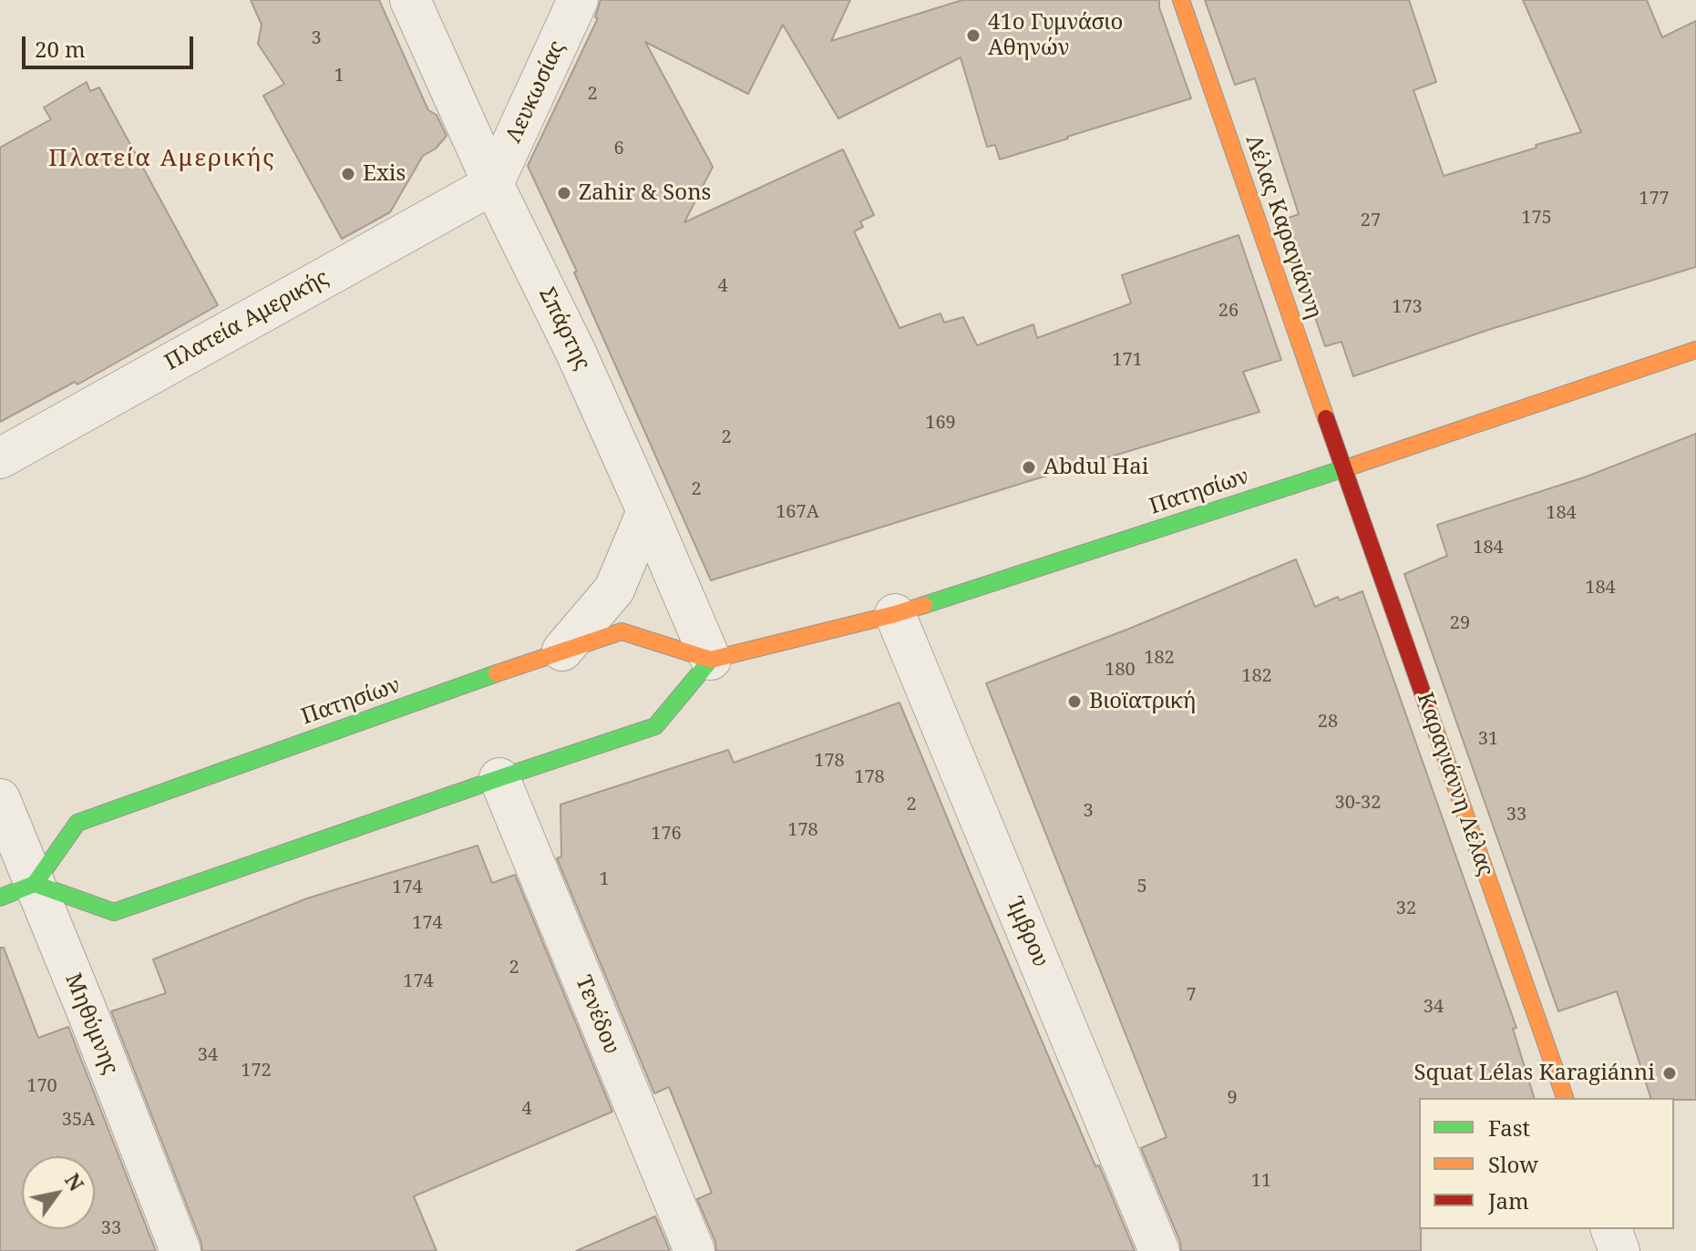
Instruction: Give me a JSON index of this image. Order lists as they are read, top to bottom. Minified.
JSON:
{"streets":{"main road":["Λέλας Καραγιάννη","Πατησίων","Καραγιάννη Λέλας"],"street":["Λευκωσίας","Πλατεία Αμερικής","Σπάρτης","Ίμβρου","Τενέδου","Μηθύμνης"]},"crossings":[["Λευκωσίας","Πλατεία Αμερικής"],["Λευκωσίας","Σπάρτης"],["Λέλας Καραγιάννη","Πατησίων"],["Λέλας Καραγιάννη","Καραγιάννη Λέλας"],["Πλατεία Αμερικής","Σπάρτης"],["Σπάρτης","Πατησίων"],["Πατησίων","Καραγιάννη Λέλας"],["Πατησίων","Ίμβρου"],["Πατησίων","Μηθύμνης"]],"districts":["Πλατεία Αμερικής"],"places":["41ο Γυμνάσιο Αθηνών","Exis","Zahir & Sons","Abdul Hai","Βιοϊατρική","Squat Lélas Karagiánni"],"house_numbers":["3","1","2","6","177","175","27","4","173","26","171","169","2","2","167Α","184","184","184","29","182","180","182","28","31","178","178","30-32","2","3","33","178","176","1","5","174","32","174","2","174","7","34","34","172","170","9","4","35Α","11","33"],"legend":["Fast","Slow","Jam"],"scale_bar":"20 m","north":"top right"}
